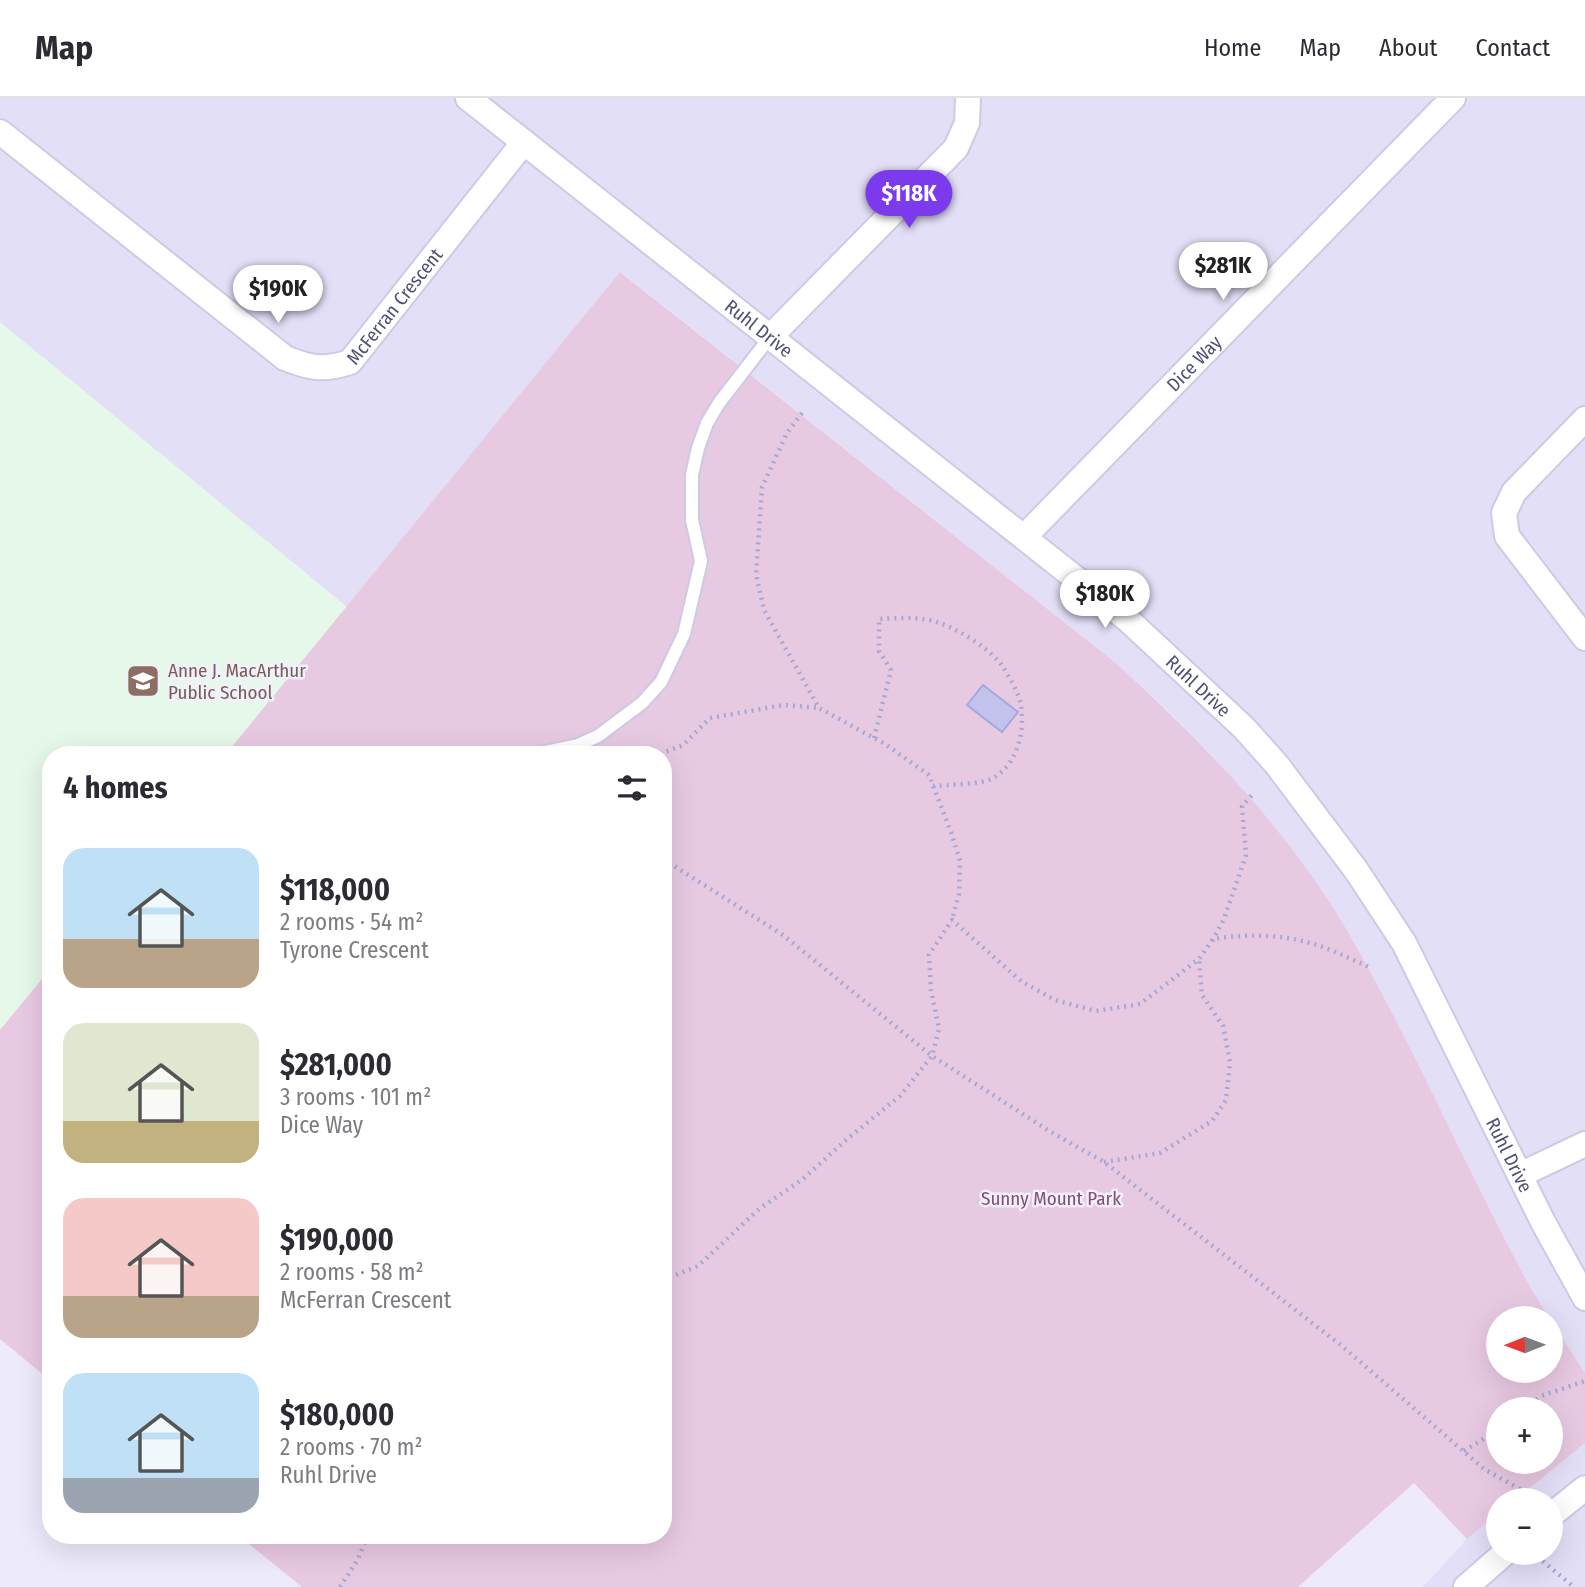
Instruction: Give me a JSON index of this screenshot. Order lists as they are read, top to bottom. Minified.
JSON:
{"streets":{"street":["McFerran Crescent","Ruhl Drive","Dice Way"]},"crossings":[["McFerran Crescent","Ruhl Drive"],["Ruhl Drive","Dice Way"]],"parks":["Sunny Mount Park"],"places":{"school or university":["Anne J. MacArthur Public School"]},"north":"left","page":{"header":"Map","nav":["Home","Map","About","Contact"],"price":["$118K","$281K","$190K","$180K"],"heading":"4 homes","list":[{"name":"$118,000","note":"2 rooms · 54 m² · Tyrone Crescent"},{"name":"$281,000","note":"3 rooms · 101 m² · Dice Way"},{"name":"$190,000","note":"2 rooms · 58 m² · McFerran Crescent"},{"name":"$180,000","note":"2 rooms · 70 m² · Ruhl Drive"}],"map_buttons":["+","−"]}}
